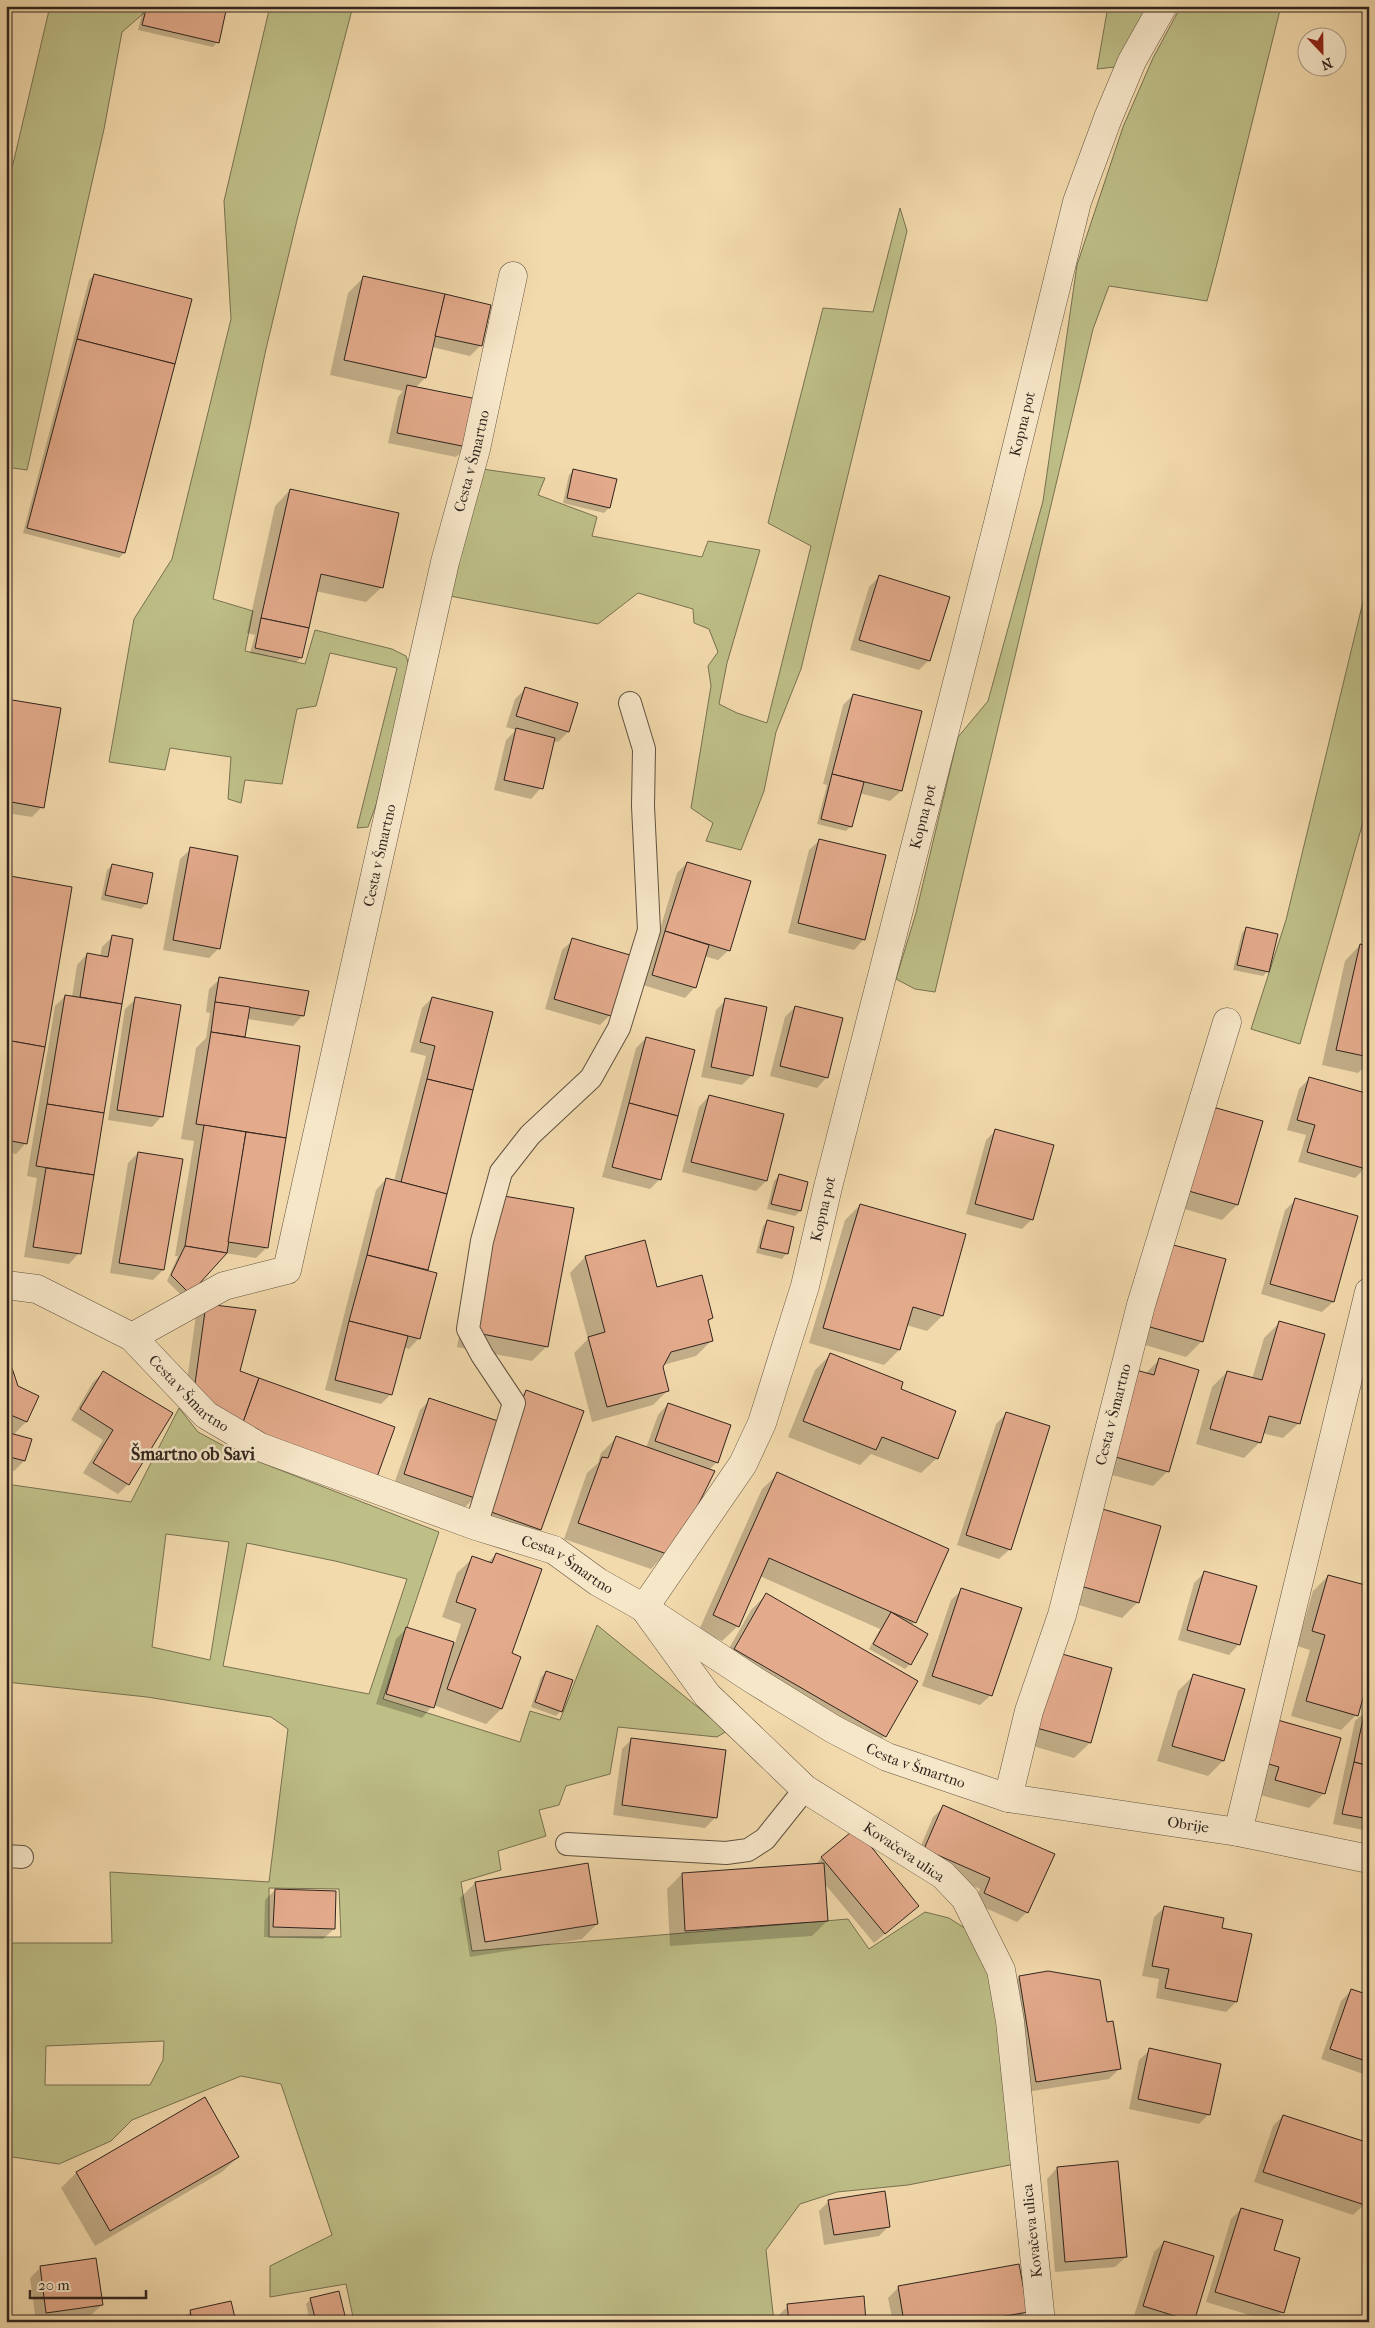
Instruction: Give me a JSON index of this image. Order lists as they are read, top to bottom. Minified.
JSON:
{"streets":{"street":["Kopna pot","Cesta v Šmartno","Obrije","Kovačeva ulica"]},"crossings":[["Kopna pot","Cesta v Šmartno"],["Kopna pot","Kovačeva ulica"],["Cesta v Šmartno","Obrije"],["Cesta v Šmartno","Kovačeva ulica"]],"districts":["Šmartno ob Savi"],"scale_bar":"20 m","north":"bottom"}
